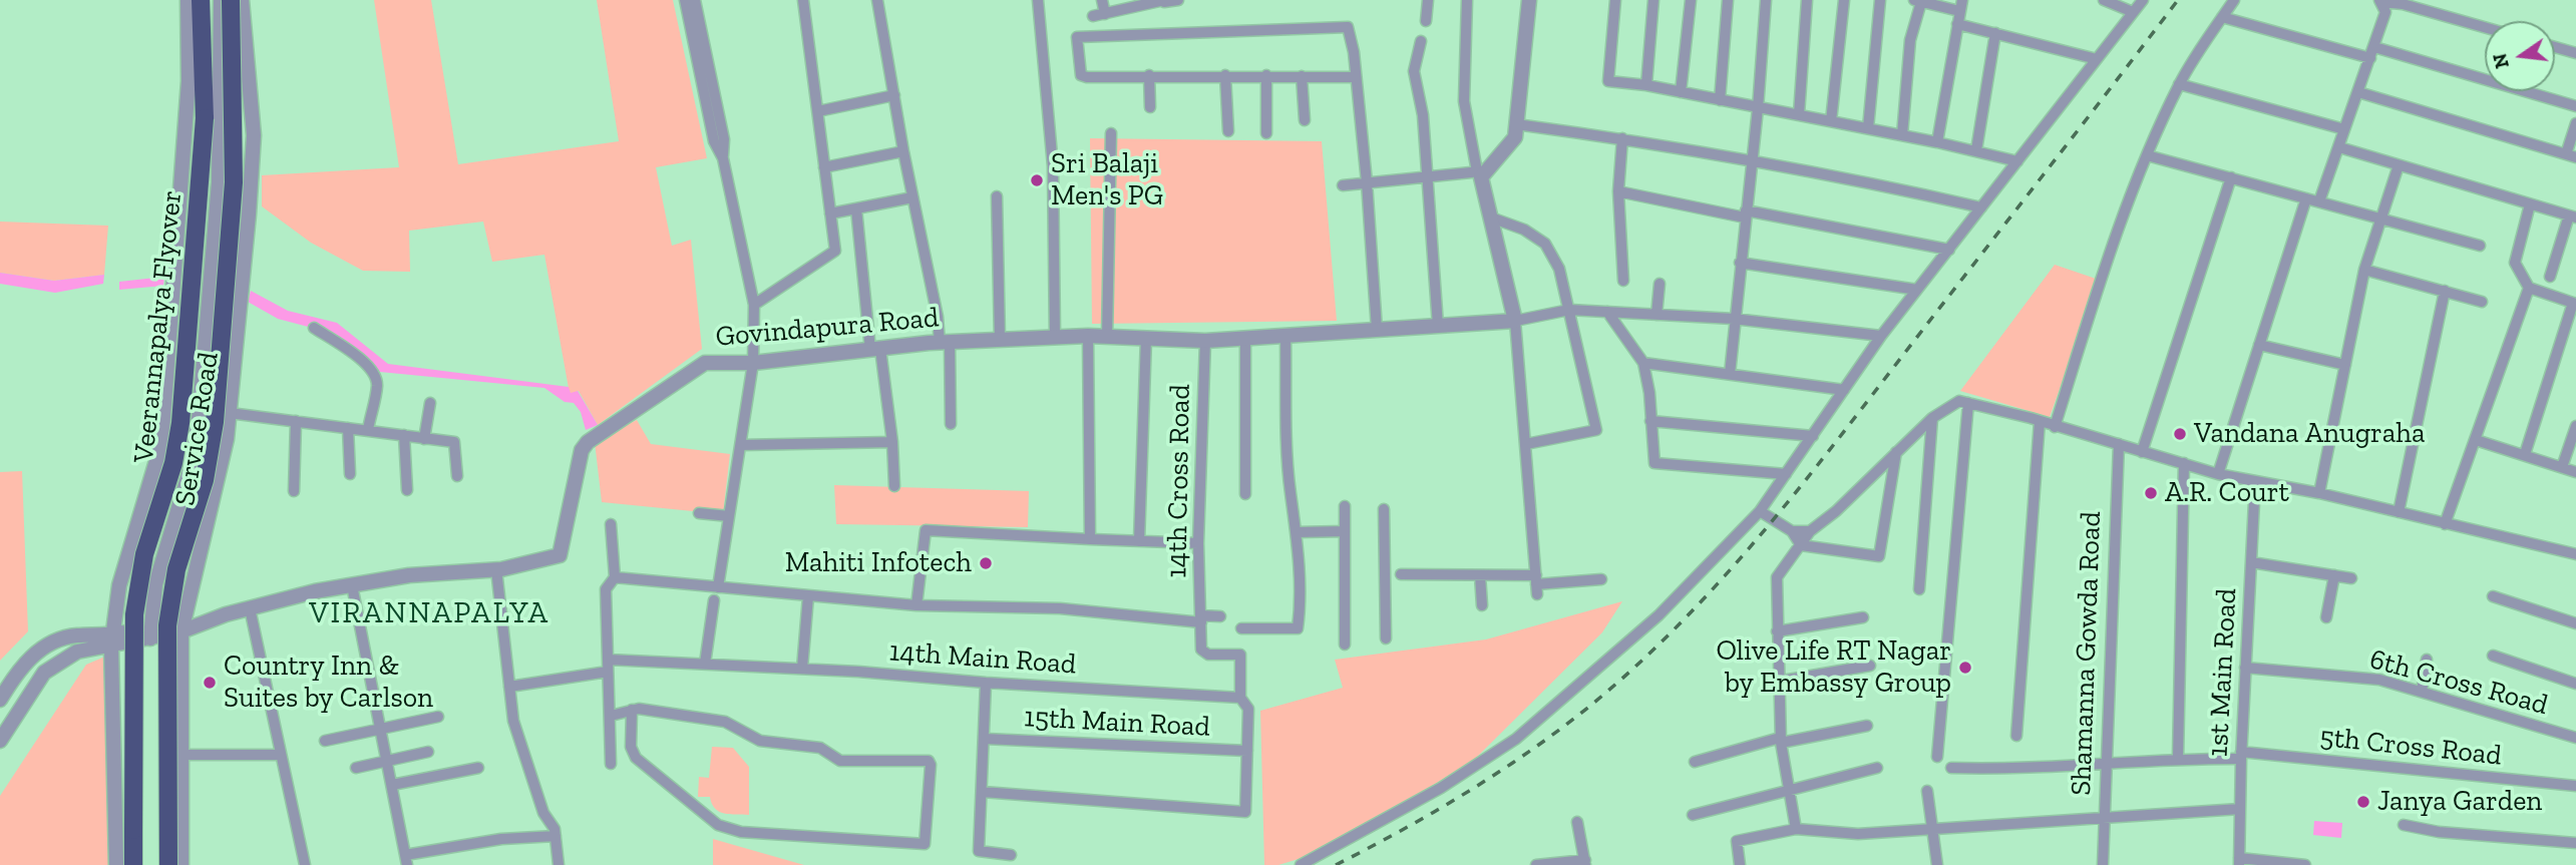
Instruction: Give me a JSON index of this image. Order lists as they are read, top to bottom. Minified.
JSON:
{"streets":{"highway":["Veerannapalya Flyover"],"street":["Govindapura Road","Service Road","14th Cross Road","Shamanna Gowda Road","14th Main Road","1st Main Road","6th Cross Road","15th Main Road","5th Cross Road"]},"crossings":[["Govindapura Road","Service Road"],["Govindapura Road","14th Cross Road"],["Shamanna Gowda Road","5th Cross Road"],["1st Main Road","6th Cross Road"],["1st Main Road","5th Cross Road"]],"districts":["VIRANNAPALYA"],"places":["Sri Balaji Men's PG","Vandana Anugraha","A.R. Court","Mahiti Infotech","Olive Life RT Nagar by Embassy Group","Country Inn & Suites by Carlson","Janya Garden"],"north":"left"}
